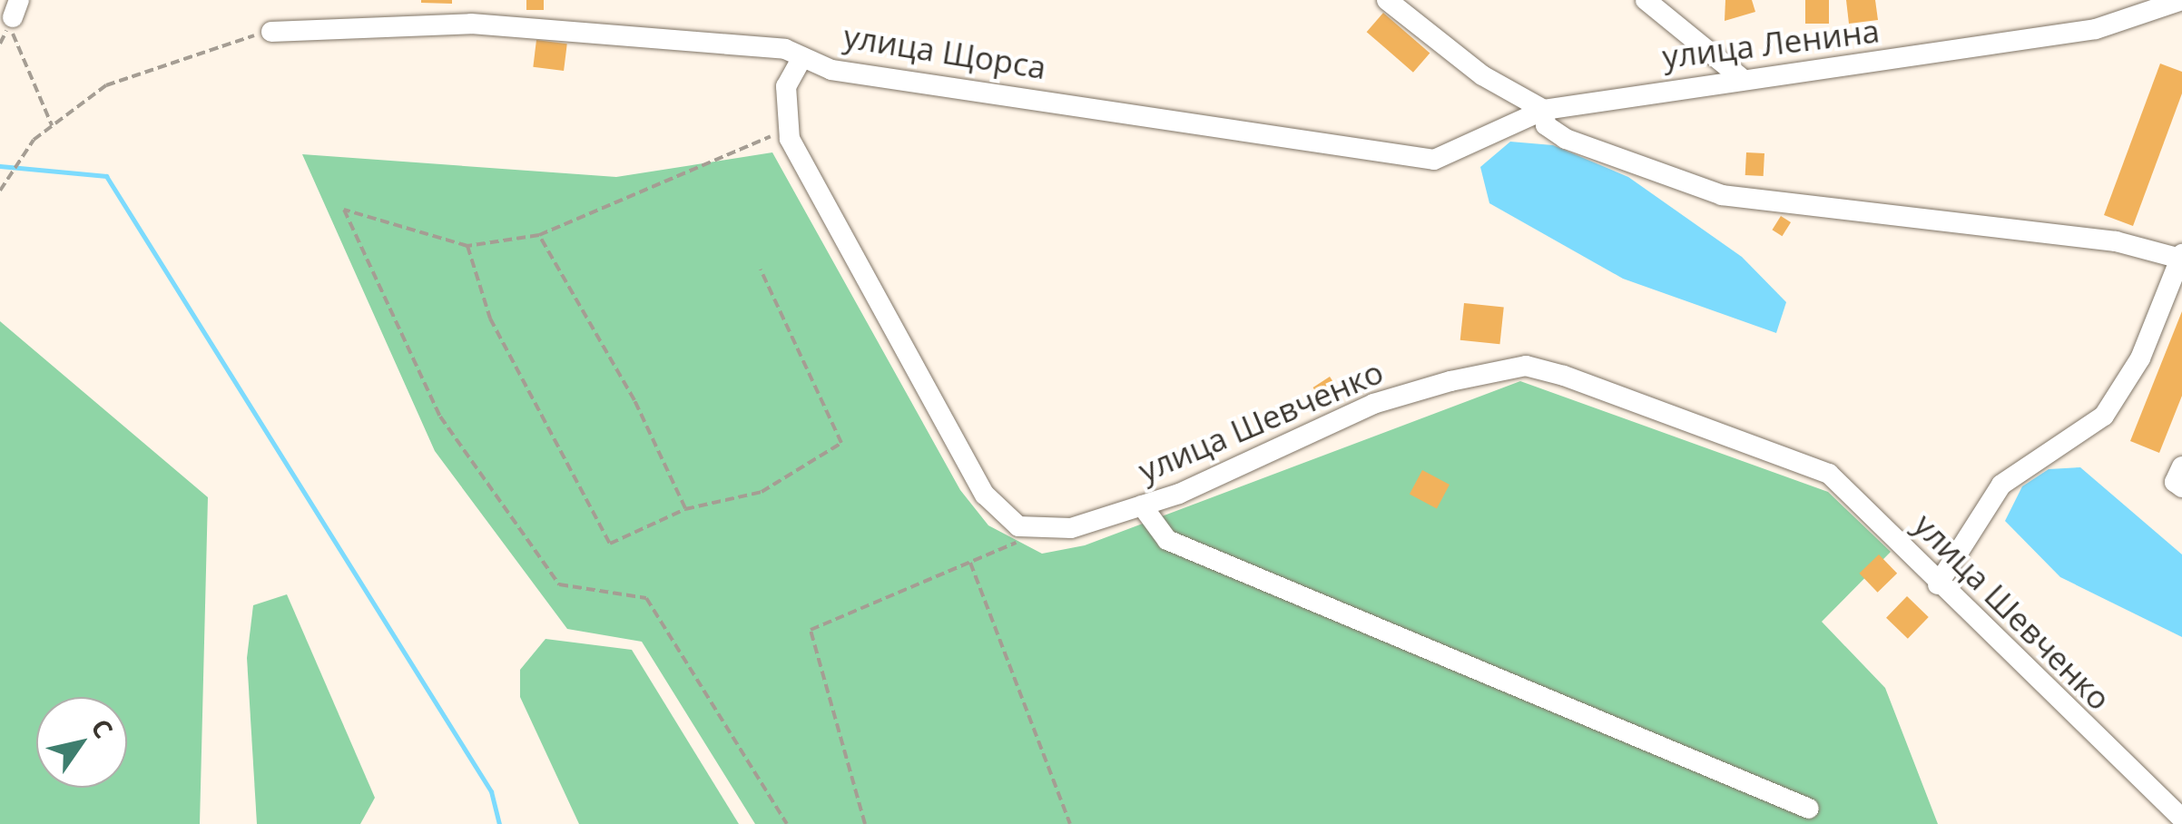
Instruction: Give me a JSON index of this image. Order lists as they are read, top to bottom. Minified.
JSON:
{"streets":{"street":["улица Ленина","улица Щорса","улица Шевченко"]},"crossings":[["улица Ленина","улица Щорса"]],"north":"top right"}
